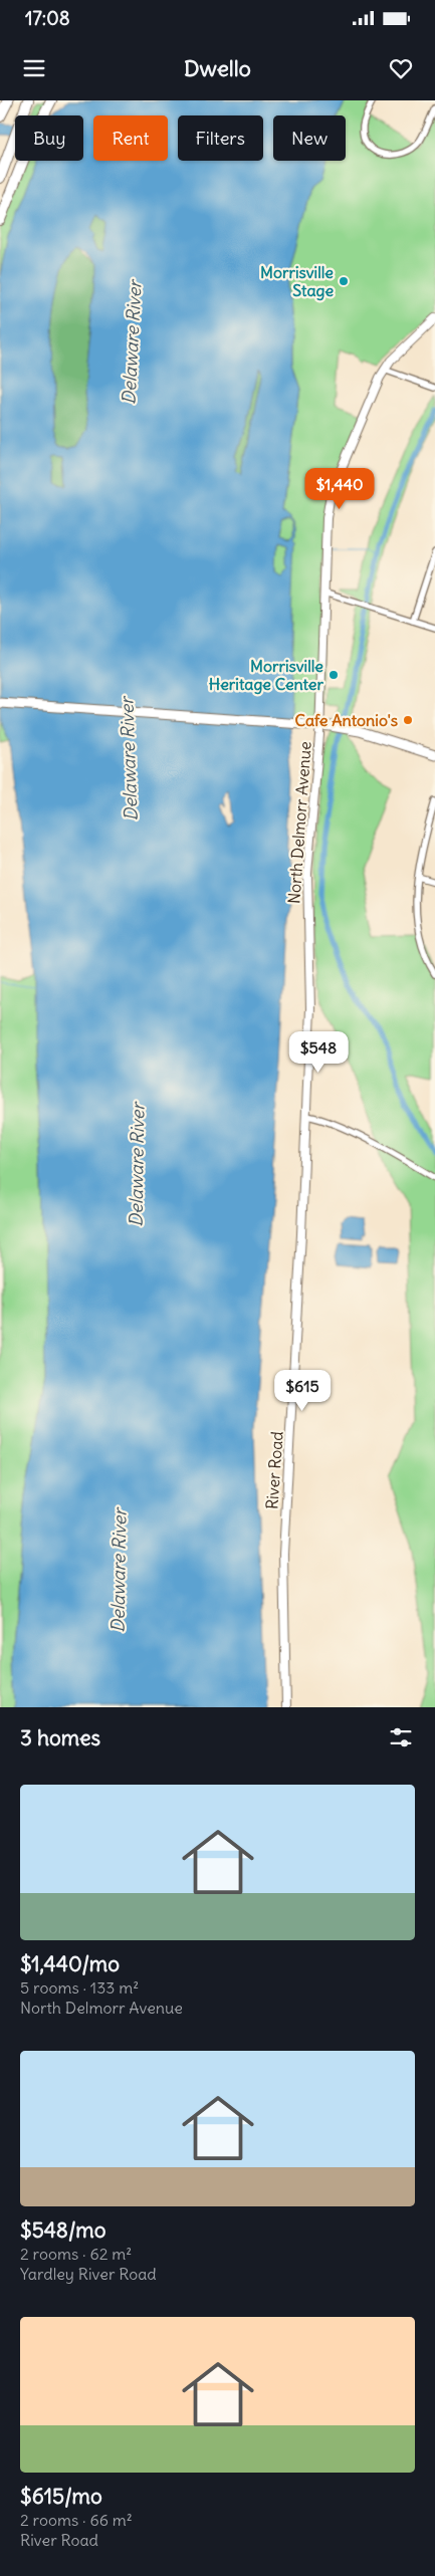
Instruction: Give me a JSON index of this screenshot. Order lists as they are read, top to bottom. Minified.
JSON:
{"streets":{"main road":["North Delmorr Avenue","River Road"]},"crossings":[["North Delmorr Avenue","River Road"]],"water":["Delaware River"],"places":["Morrisville Stage","Morrisville Heritage Center","Cafe Antonio's"],"page":{"status":"17:08","header":"Dwello","chip":["Buy","Rent","Filters","New"],"price":["$1,440","$548","$615"],"heading":"3 homes","list":[{"name":"$1,440/mo","note":"5 rooms · 133 m² · North Delmorr Avenue"},{"name":"$548/mo","note":"2 rooms · 62 m² · Yardley River Road"},{"name":"$615/mo","note":"2 rooms · 66 m² · River Road"}]}}
